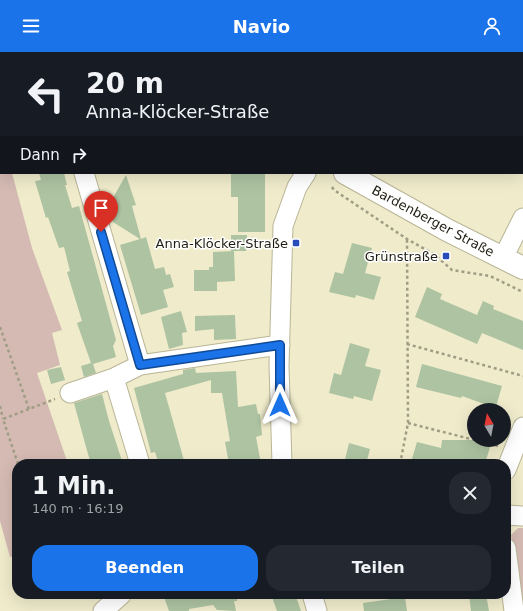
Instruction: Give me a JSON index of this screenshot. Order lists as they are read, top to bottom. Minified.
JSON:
{"streets":{"main road":["Bardenberger Straße"]},"places":{"transit":["Anna-Klöcker-Straße","Grünstraße"]},"north":"top","page":{"header":"Navio","turn":["20 m","Anna-Klöcker-Straße"],"then":"Dann","heading":["1 Min.","140 m · 16:19"],"buttons":["Beenden","Teilen"]}}
